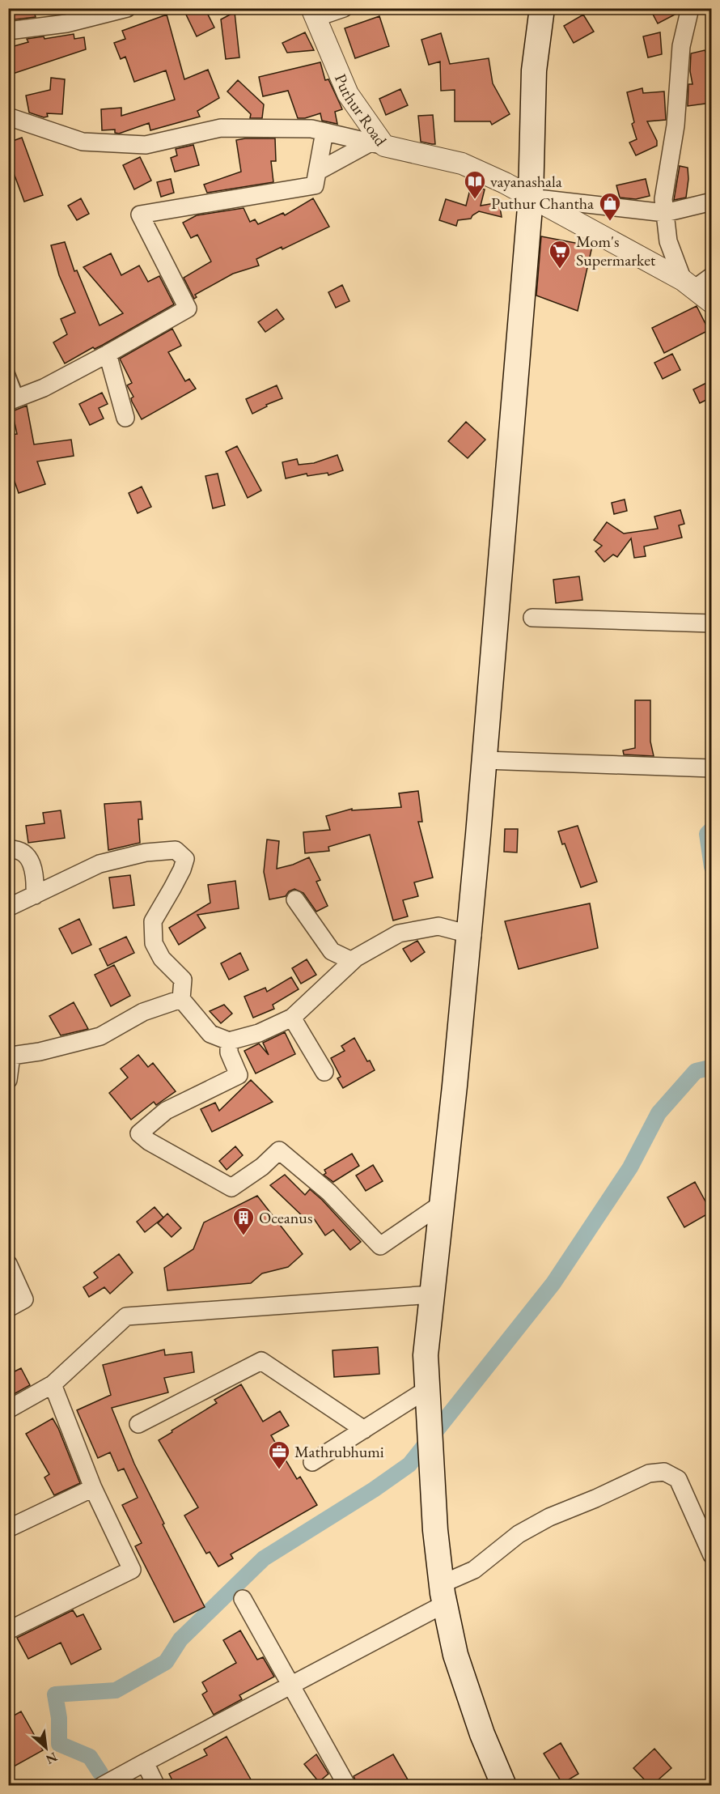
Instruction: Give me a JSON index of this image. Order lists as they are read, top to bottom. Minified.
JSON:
{"streets":{"street":["Puthur Road"]},"places":{"library":["vayanashala"],"shop":["Puthur Chantha"],"supermarket":["Mom's Supermarket"],"building":["Oceanus"],"office":["Mathrubhumi"]},"north":"bottom right"}
